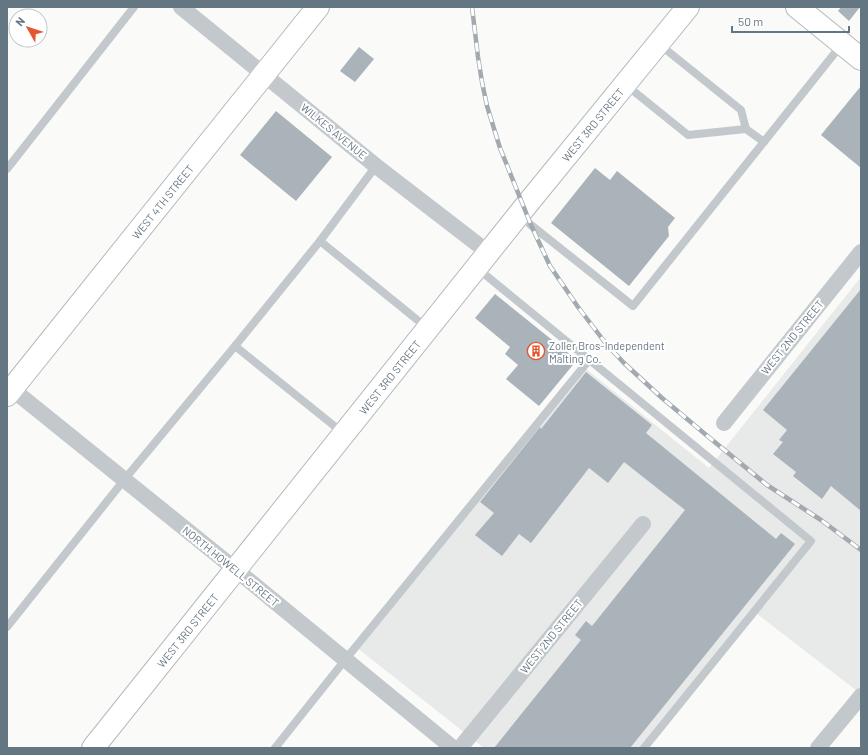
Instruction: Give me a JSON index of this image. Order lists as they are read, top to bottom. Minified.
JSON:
{"streets":{"main road":["WEST 3RD STREET","WEST 4TH STREET"],"street":["WILKES AVENUE","WEST 2ND STREET","NORTH HOWELL STREET"]},"crossings":[["WEST 3RD STREET","WILKES AVENUE"],["WEST 3RD STREET","NORTH HOWELL STREET"],["WILKES AVENUE","WEST 4TH STREET"],["WEST 4TH STREET","NORTH HOWELL STREET"]],"places":{"building":["Zoller Bros-Independent Malting Co."]},"scale_bar":"50 m","north":"top left"}
